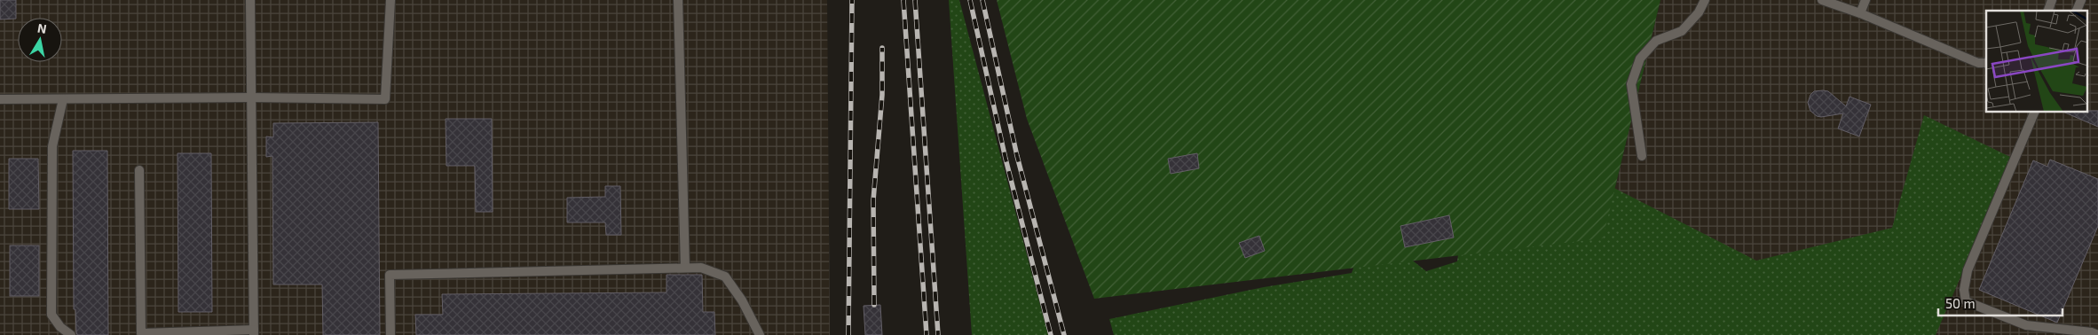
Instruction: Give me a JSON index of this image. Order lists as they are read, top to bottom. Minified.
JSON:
{"scale_bar":"50 m","north":"top"}
